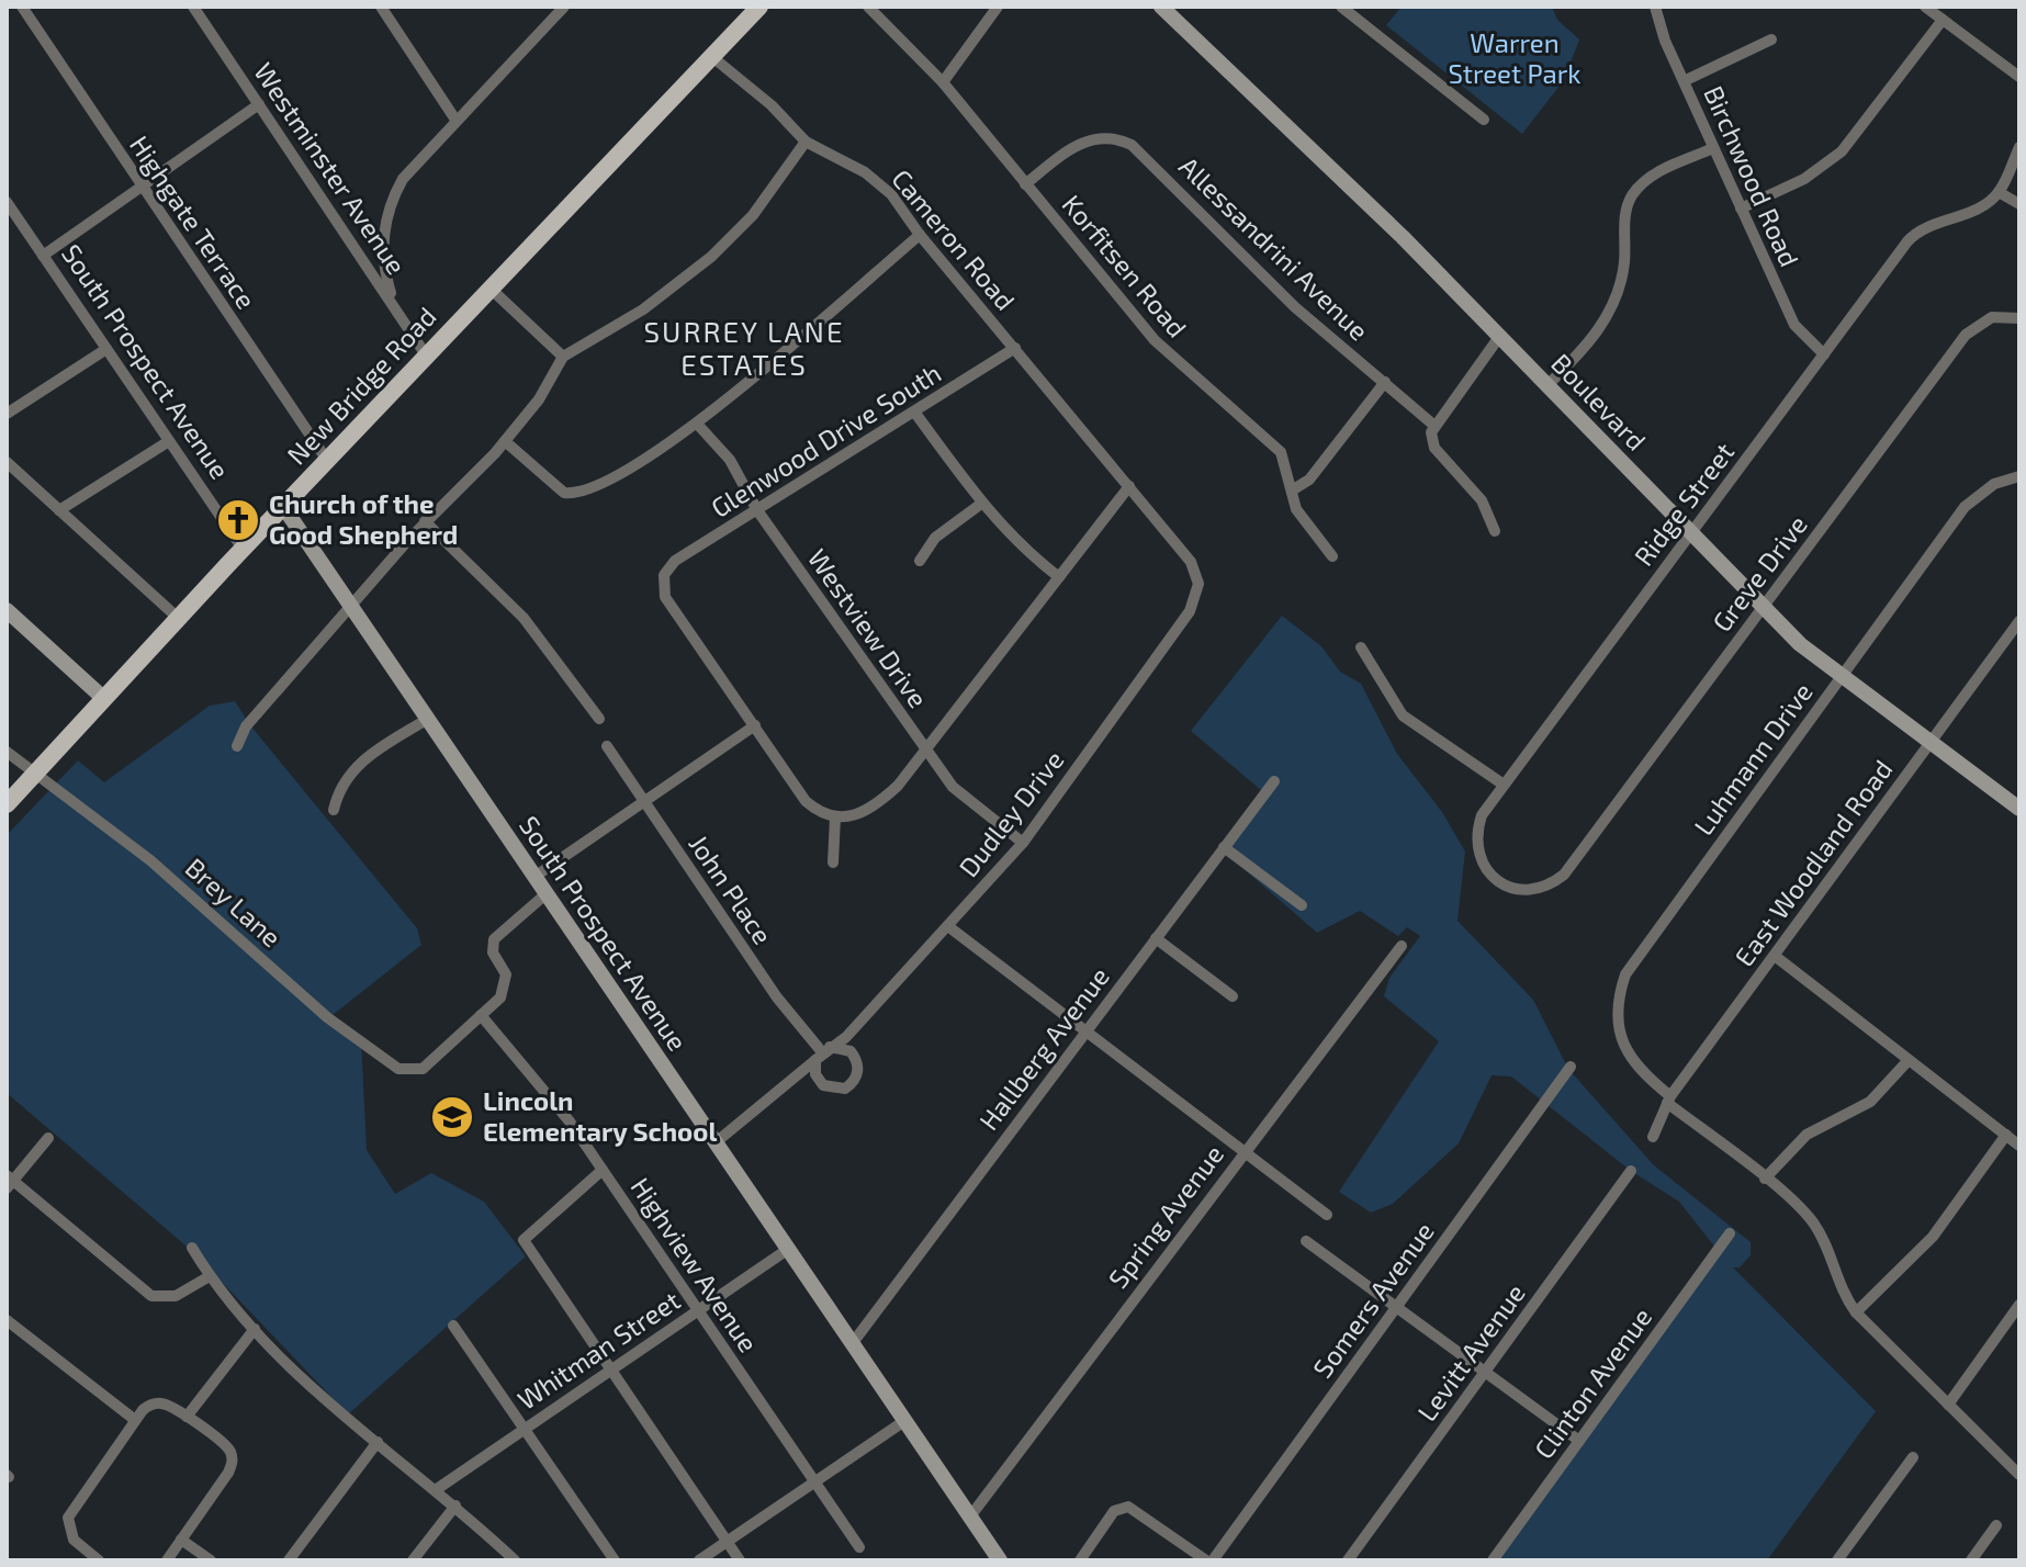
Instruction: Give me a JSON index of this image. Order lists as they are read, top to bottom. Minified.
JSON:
{"streets":{"main road":["New Bridge Road"],"street":["Westminster Avenue","Birchwood Road","Highgate Terrace","Cameron Road","Allessandrini Avenue","Korfitsen Road","South Prospect Avenue","Boulevard","Glenwood Drive South","Ridge Street","Greve Drive","Westview Drive","Luhmann Drive","Dudley Drive","East Woodland Road","John Place","Brey Lane","Hallberg Avenue","Spring Avenue","Highview Avenue","Somers Avenue","Whitman Street","Levitt Avenue","Clinton Avenue"]},"crossings":[["Westminster Avenue","New Bridge Road"],["Birchwood Road","Ridge Street"],["Highgate Terrace","New Bridge Road"],["Cameron Road","New Bridge Road"],["Cameron Road","Glenwood Drive South"],["Cameron Road","Dudley Drive"],["Allessandrini Avenue","Korfitsen Road"],["South Prospect Avenue","New Bridge Road"],["South Prospect Avenue","Dudley Drive"],["South Prospect Avenue","Hallberg Avenue"],["South Prospect Avenue","Spring Avenue"],["South Prospect Avenue","Whitman Street"],["New Bridge Road","Brey Lane"],["Boulevard","Ridge Street"],["Boulevard","Greve Drive"],["Boulevard","Luhmann Drive"],["Boulevard","East Woodland Road"],["Glenwood Drive South","Westview Drive"],["Ridge Street","Greve Drive"],["Westview Drive","Dudley Drive"],["Luhmann Drive","East Woodland Road"],["Dudley Drive","John Place"],["Brey Lane","Highview Avenue"],["Highview Avenue","Whitman Street"]],"districts":["SURREY LANE ESTATES"],"parks":["Warren Street Park"],"places":{"church":["Church of the Good Shepherd"],"school or university":["Lincoln Elementary School"]}}
